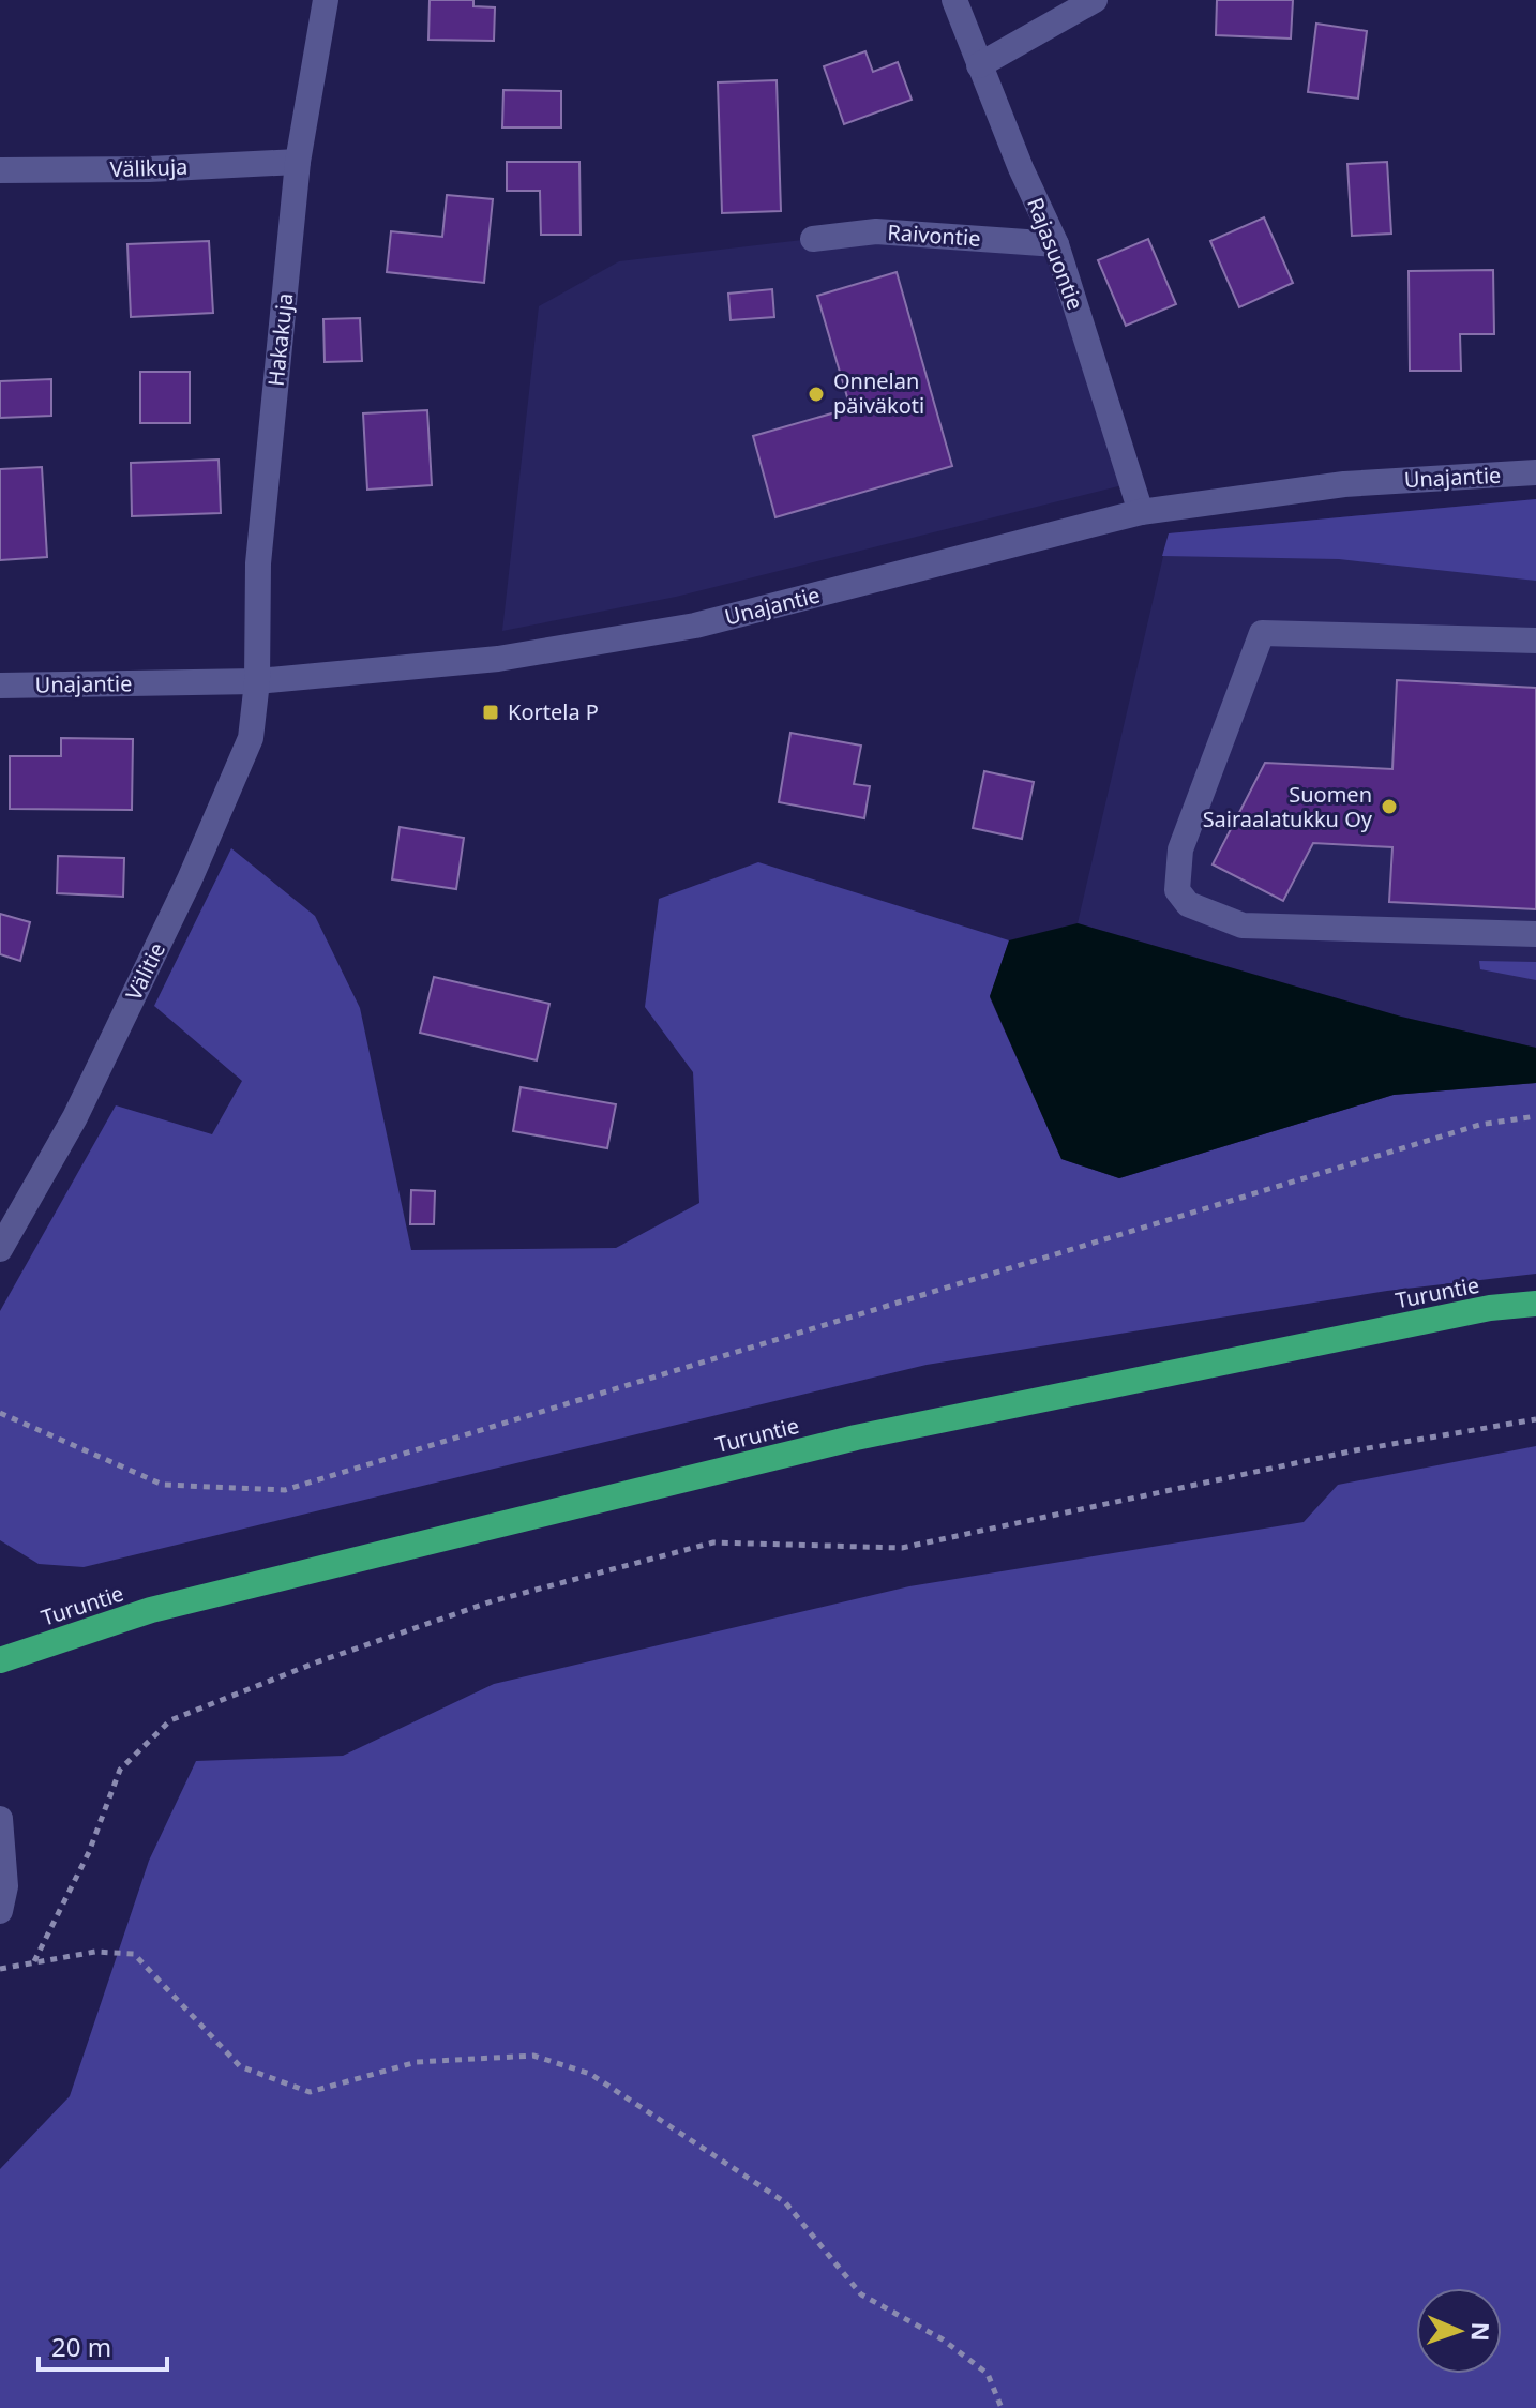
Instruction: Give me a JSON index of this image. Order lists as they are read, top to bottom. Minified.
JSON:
{"streets":{"highway":["Turuntie"],"street":["Välikuja","Raivontie","Rajasuontie","Hakakuja","Unajantie","Välitie"]},"crossings":[["Välikuja","Hakakuja"],["Raivontie","Rajasuontie"],["Rajasuontie","Unajantie"],["Hakakuja","Unajantie"],["Hakakuja","Välitie"],["Unajantie","Välitie"]],"places":{"other":["Onnelan päiväkoti","Suomen Sairaalatukku Oy"],"transit":["Kortela P"]},"scale_bar":"20 m","north":"right"}
